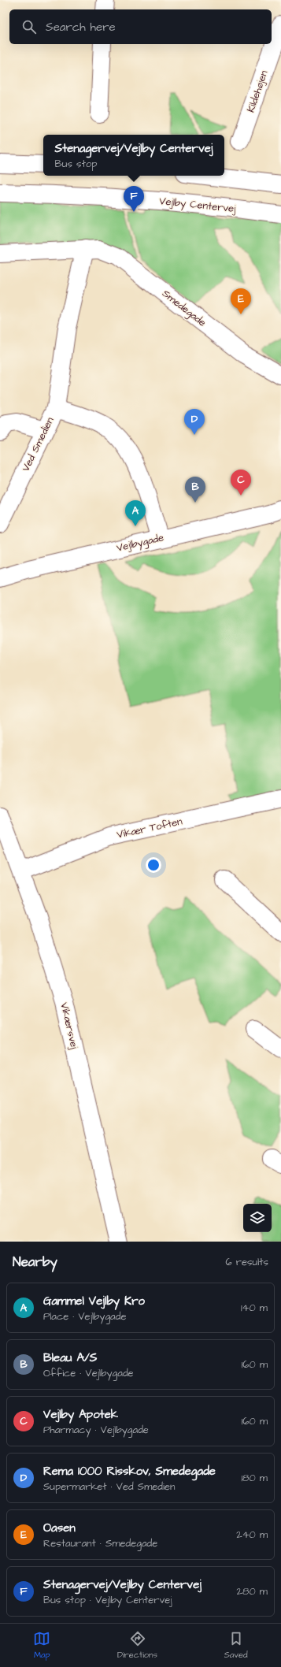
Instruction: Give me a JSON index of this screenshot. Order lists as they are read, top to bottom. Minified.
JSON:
{"streets":{"street":["Kildehøjen","Vejlby Centervej","Smedegade","Ved Smedien","Vejlbygade","Vikær Toften","Vikærsvej"]},"crossings":[["Ved Smedien","Vejlbygade"],["Vikær Toften","Vikærsvej"]],"page":{"search":"Search here","popup":["Stenagervej/Vejlby Centervej","Bus stop"],"pins":["F","E","D","C","B","A"],"heading":["Nearby","6 results"],"list":[{"mark":"A","name":"Gammel Vejlby Kro","note":"Place · Vejlbygade","value":"140 m"},{"mark":"B","name":"Bleau A/S","note":"Office · Vejlbygade","value":"160 m"},{"mark":"C","name":"Vejlby Apotek","note":"Pharmacy · Vejlbygade","value":"160 m"},{"mark":"D","name":"Rema 1000 Risskov, Smedegade","note":"Supermarket · Ved Smedien","value":"180 m"},{"mark":"E","name":"Oasen","note":"Restaurant · Smedegade","value":"240 m"},{"mark":"F","name":"Stenagervej/Vejlby Centervej","note":"Bus stop · Vejlby Centervej","value":"280 m"}],"nav":["Map","Directions","Saved"]}}
